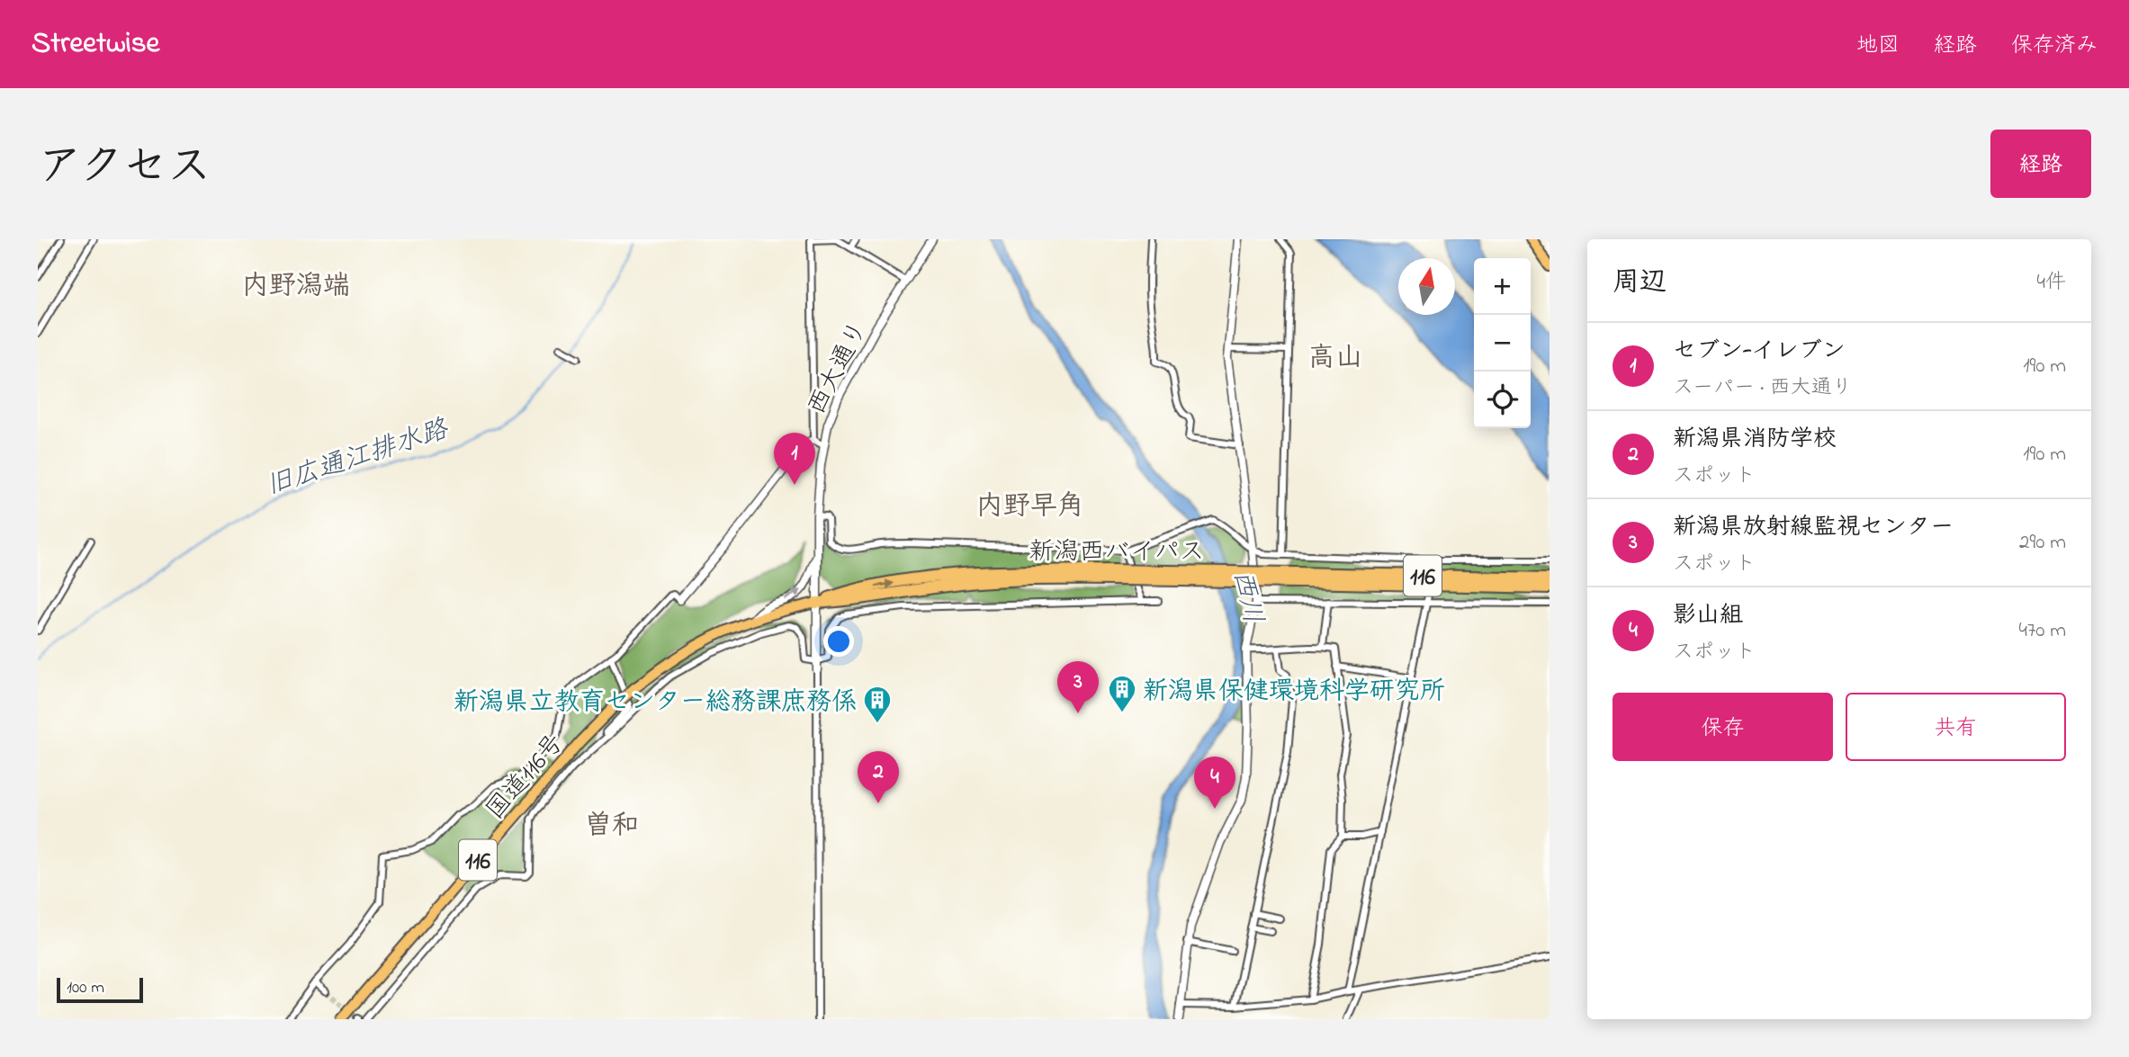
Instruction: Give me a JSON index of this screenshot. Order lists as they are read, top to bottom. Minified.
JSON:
{"streets":{"highway":["新潟西バイパス","116"],"main road":["国道116号"],"street":["西大通り"]},"crossings":[["西大通り","新潟西バイパス"],["西大通り","国道116号"],["新潟西バイパス","国道116号"]],"districts":["内野潟端","高山","内野早角","曽和"],"water":["旧広通江排水路","西川"],"places":{"building":["新潟県保健環境科学研究所","新潟県立教育センター総務課庶務係"]},"scale_bar":"100 m","north":"top","page":{"header":"Streetwise","nav":["地図","経路","保存済み"],"title":"アクセス","buttons":["経路",["保存","共有"]],"heading":["周辺","4件"],"map_buttons":["+","−"],"list":[{"mark":"1","name":"セブン-イレブン","note":"スーパー · 西大通り","value":"190 m"},{"mark":"2","name":"新潟県消防学校","note":"スポット","value":"190 m"},{"mark":"3","name":"新潟県放射線監視センター","note":"スポット","value":"290 m"},{"mark":"4","name":"影山組","note":"スポット","value":"470 m"}],"pins":["1","3","2","4"],"scale":"100 m"}}
